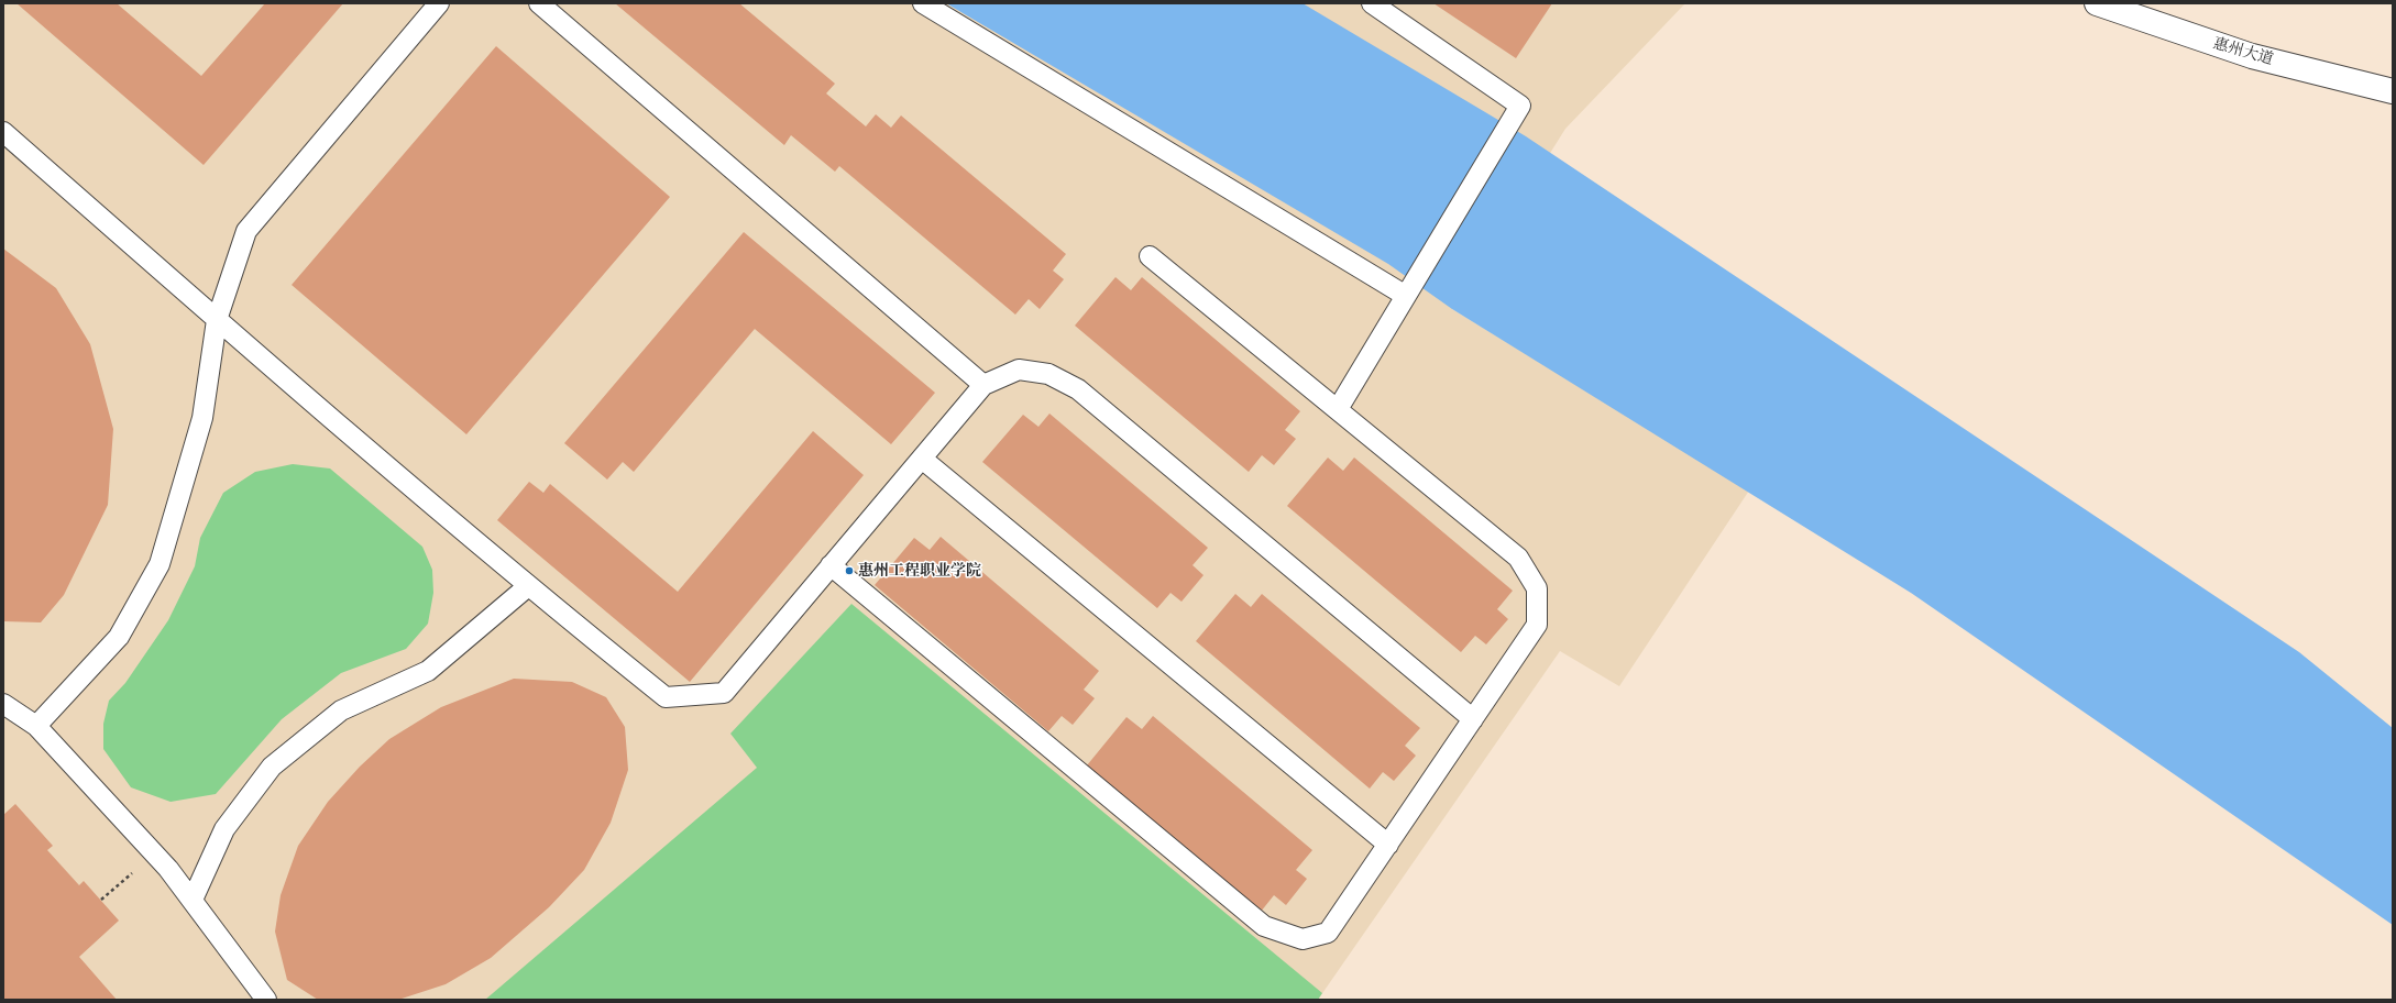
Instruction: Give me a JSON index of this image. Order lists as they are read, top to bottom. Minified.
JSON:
{"streets":{"highway":["惠州大道"]},"places":["惠州工程职业学院"]}
